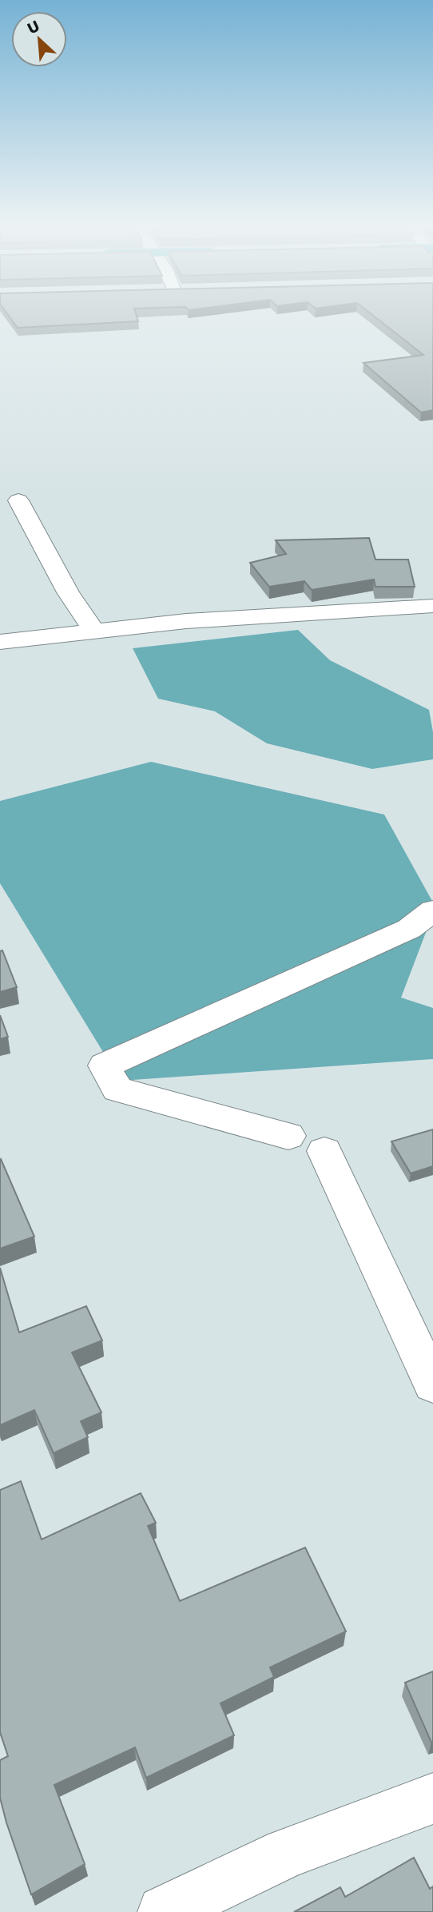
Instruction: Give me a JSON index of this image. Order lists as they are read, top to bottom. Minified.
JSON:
{"north":"top left"}
